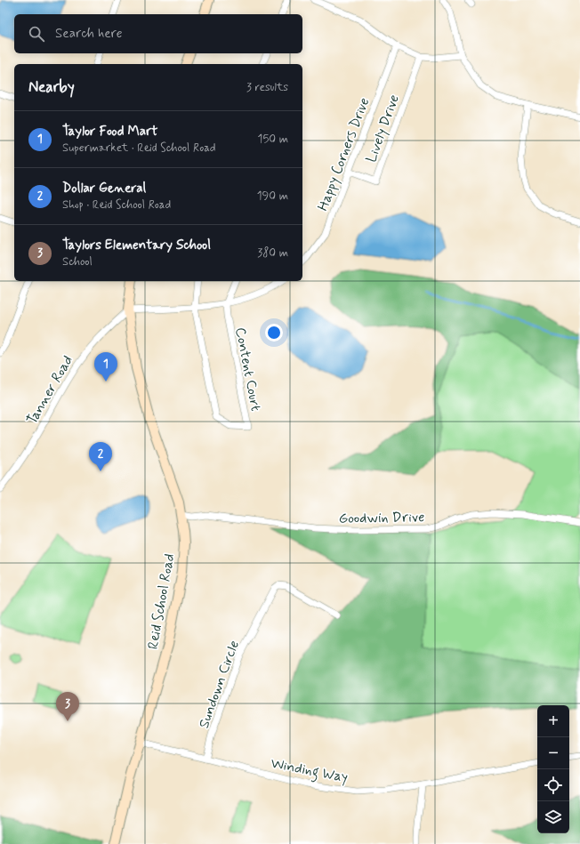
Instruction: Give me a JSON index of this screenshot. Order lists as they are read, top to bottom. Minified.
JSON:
{"streets":{"street":["Lively Drive","Happy Corners Drive","Content Court","Tanner Road","Goodwin Drive","Reid School Road","Sundown Circle","Winding Way"]},"crossings":[["Lively Drive","Happy Corners Drive"],["Tanner Road","Reid School Road"],["Goodwin Drive","Reid School Road"],["Reid School Road","Winding Way"],["Sundown Circle","Winding Way"]],"page":{"search":"Search here","heading":["Nearby","3 results"],"list":[{"mark":"1","name":"Taylor Food Mart","note":"Supermarket · Reid School Road","value":"150 m"},{"mark":"2","name":"Dollar General","note":"Shop · Reid School Road","value":"190 m"},{"mark":"3","name":"Taylors Elementary School","note":"School","value":"380 m"}],"pins":["1","2","3"],"map_buttons":["+","−"]}}
